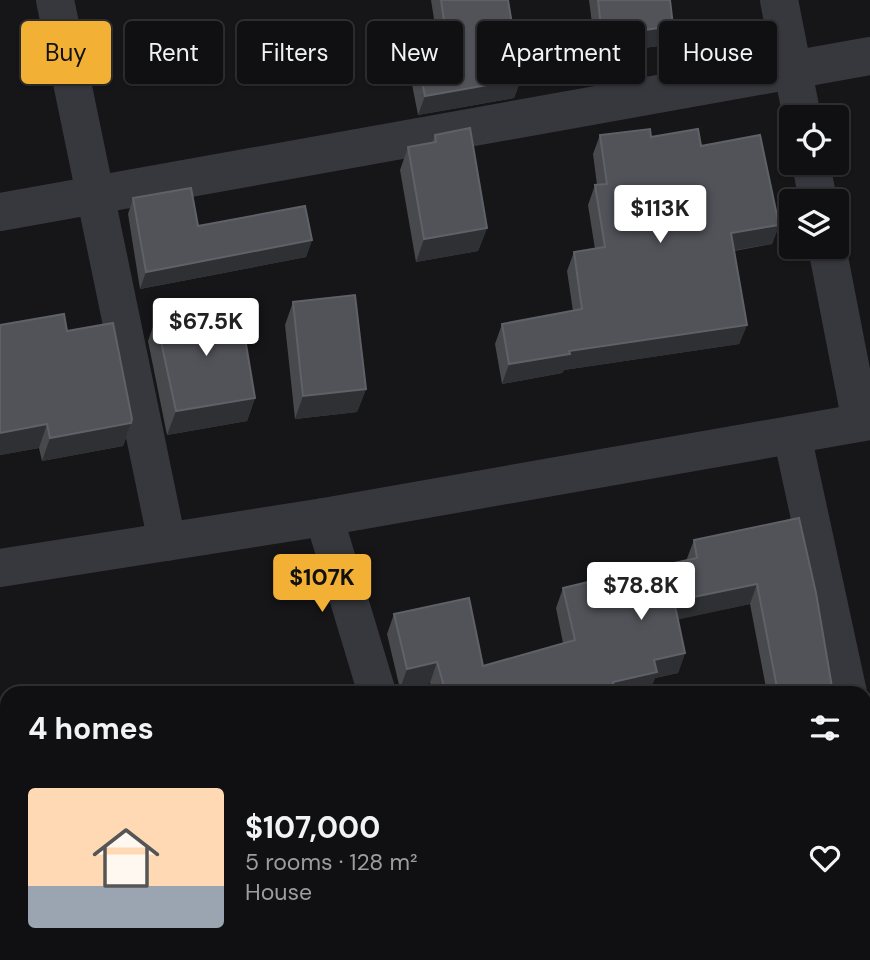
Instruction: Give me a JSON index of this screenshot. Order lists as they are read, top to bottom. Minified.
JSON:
{"page":{"chip":["Buy","Rent","Filters","New","Apartment","House"],"price":["$113K","$67.5K","$107K","$78.8K"],"heading":"4 homes","list":[{"name":"$107,000","note":"5 rooms · 128 m² · House"}]}}
